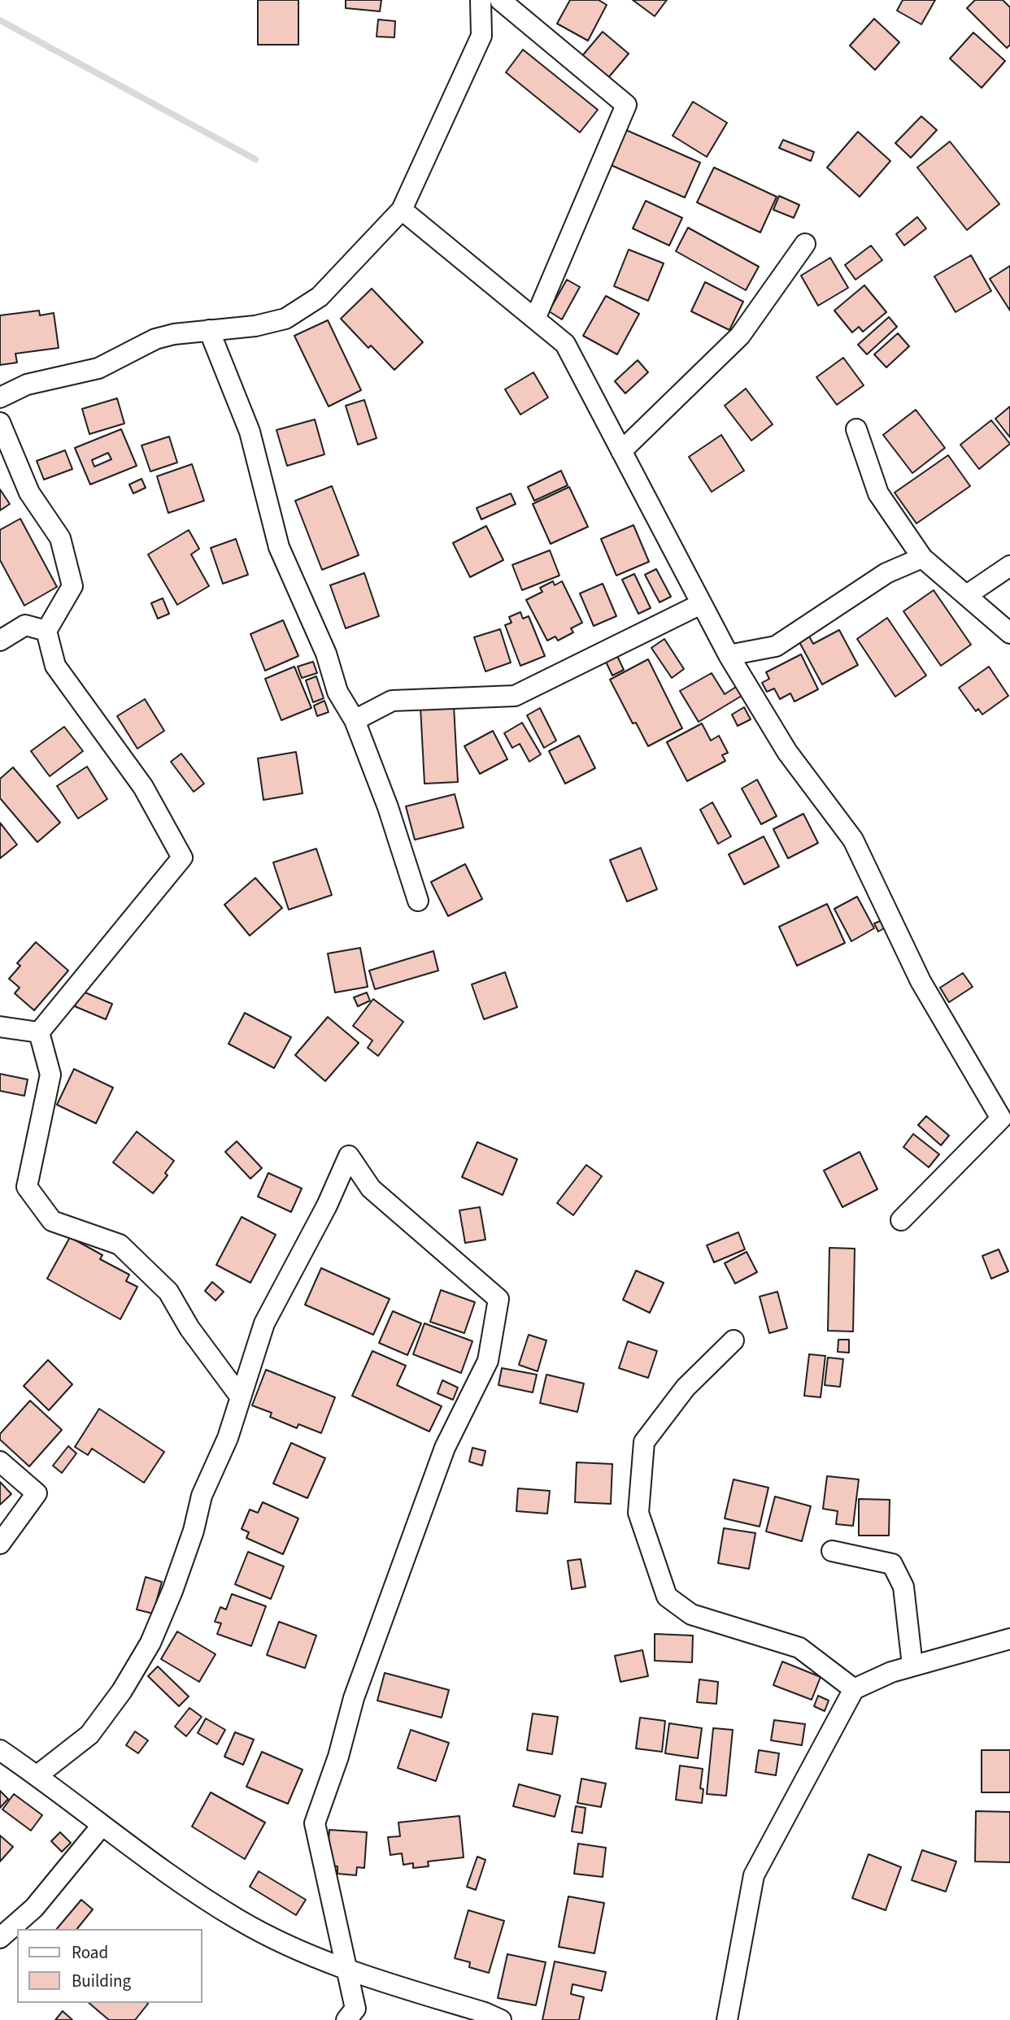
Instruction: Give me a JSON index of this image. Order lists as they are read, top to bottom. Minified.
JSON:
{"legend":["Road","Building"]}
